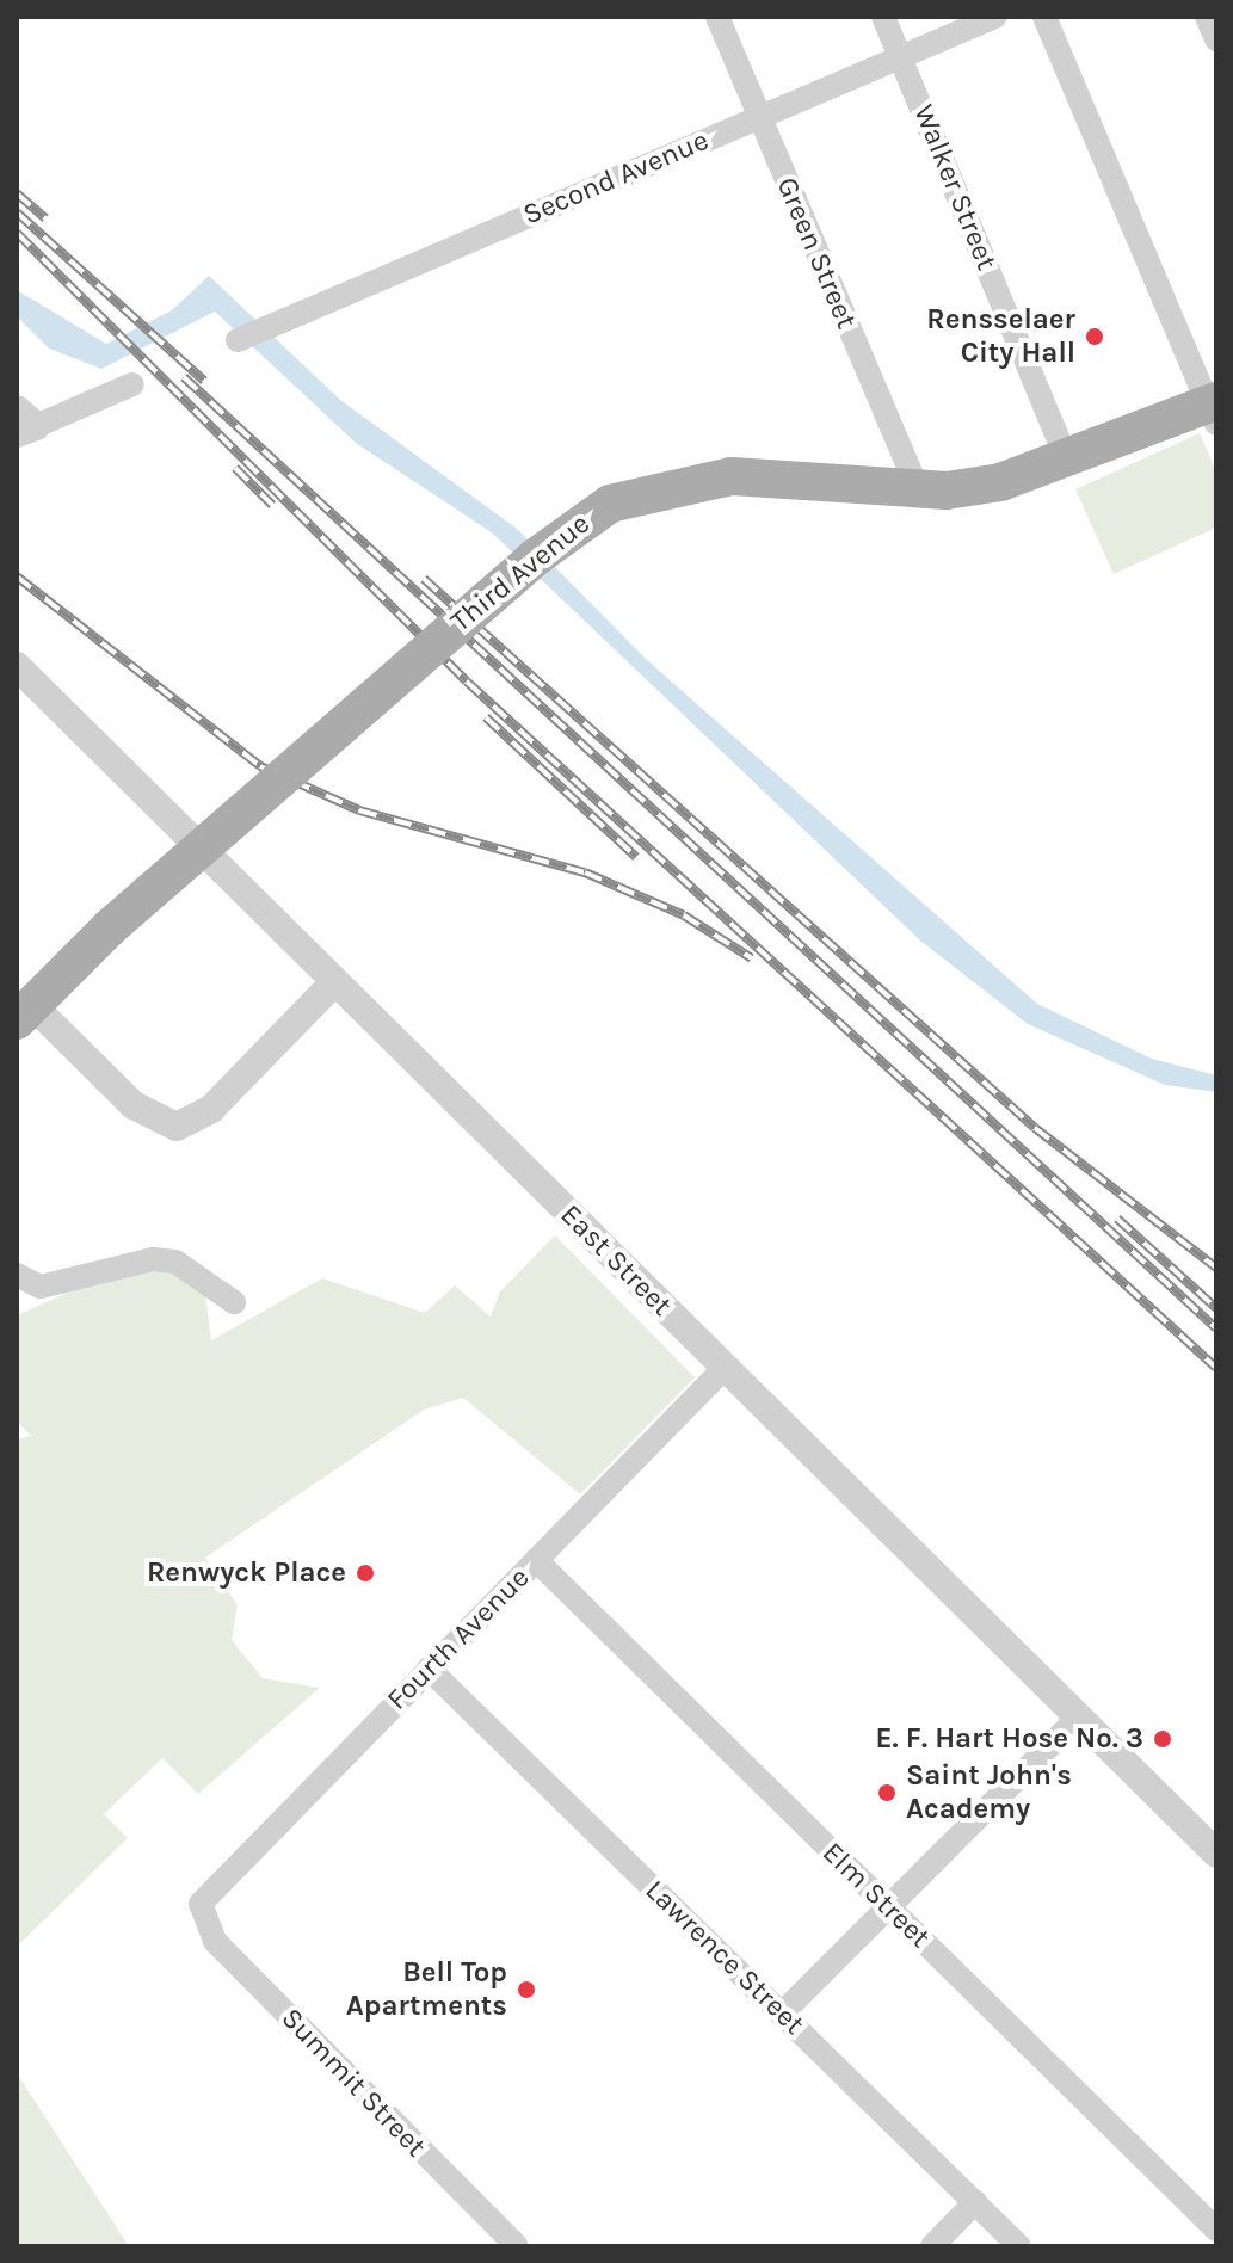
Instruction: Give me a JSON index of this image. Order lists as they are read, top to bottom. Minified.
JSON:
{"streets":{"main road":["Third Avenue"],"street":["Second Avenue","Walker Street","Green Street","East Street","Fourth Avenue","Elm Street","Lawrence Street","Summit Street"]},"crossings":[["Second Avenue","Walker Street"],["Second Avenue","Green Street"],["Walker Street","Third Avenue"],["Green Street","Third Avenue"],["East Street","Fourth Avenue"],["Fourth Avenue","Elm Street"],["Fourth Avenue","Lawrence Street"],["Fourth Avenue","Summit Street"]],"places":["Rensselaer City Hall","Renwyck Place","E. F. Hart Hose No. 3","Saint John's Academy","Bell Top Apartments"]}
